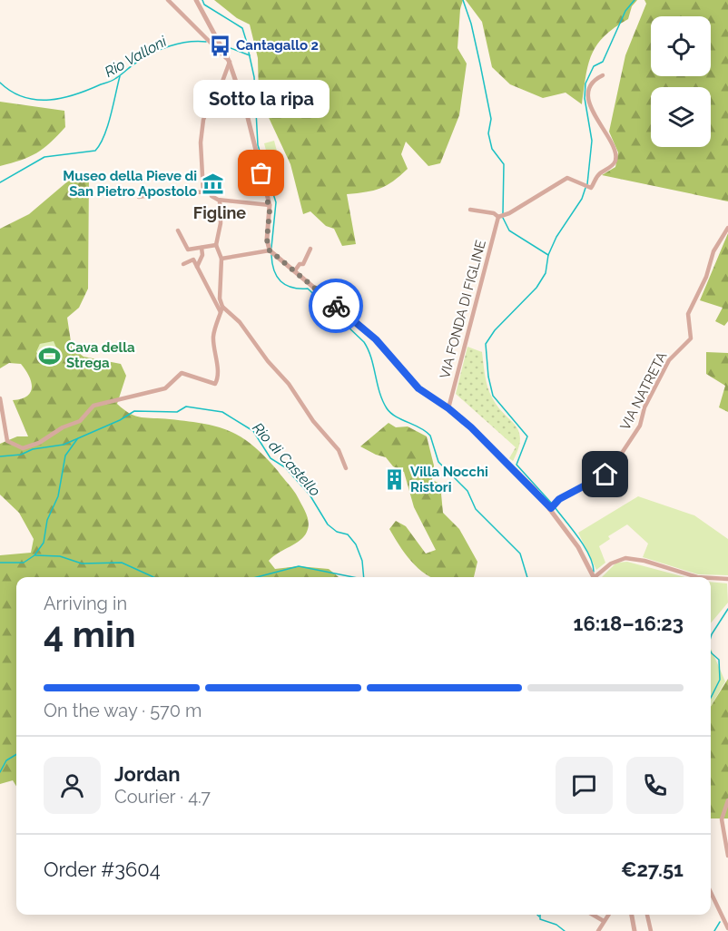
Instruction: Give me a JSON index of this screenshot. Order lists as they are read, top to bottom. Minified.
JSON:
{"streets":{"street":["VIA FONDA DI FIGLINE","VIA NATRETA"]},"districts":["Figline"],"water":["Rio Valloni","Rio di Castello"],"places":{"bus stop":["Cantagallo 2"],"other":["Sotto la ripa"],"museum":["Museo della Pieve di San Pietro Apostolo"],"sports":["Cava della Strega"],"building":["Villa Nocchi Ristori"]},"page":{"bubble":"Sotto la ripa","heading":["4 min","Arriving in","16:18–16:23"],"panel":["Jordan","Courier · 4.7","Order #3604","€27.51"],"bar":"On the way · 570 m"}}
